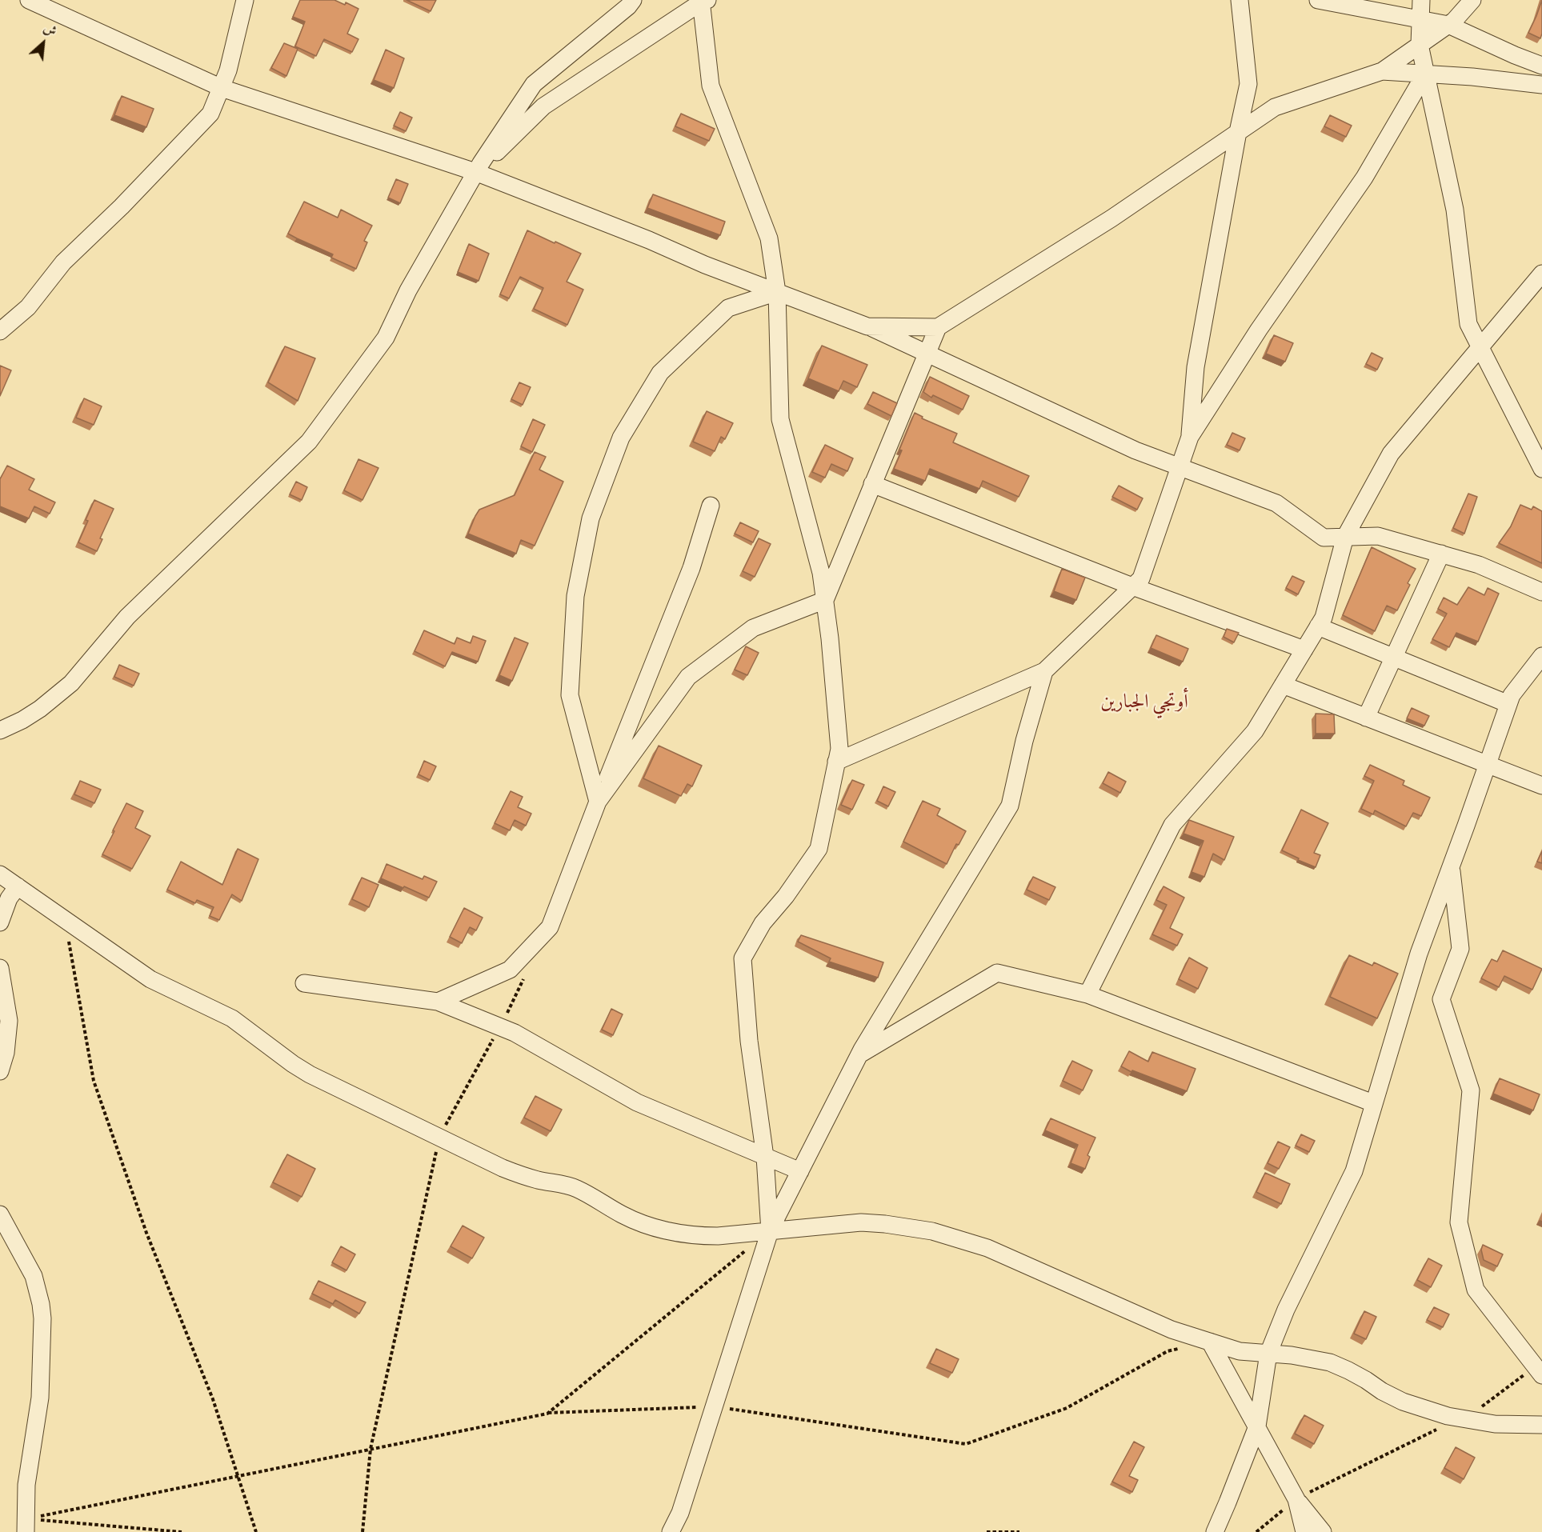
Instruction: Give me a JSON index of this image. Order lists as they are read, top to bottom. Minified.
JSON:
{"districts":["أوتجي الجبارين"],"north":"top right"}
